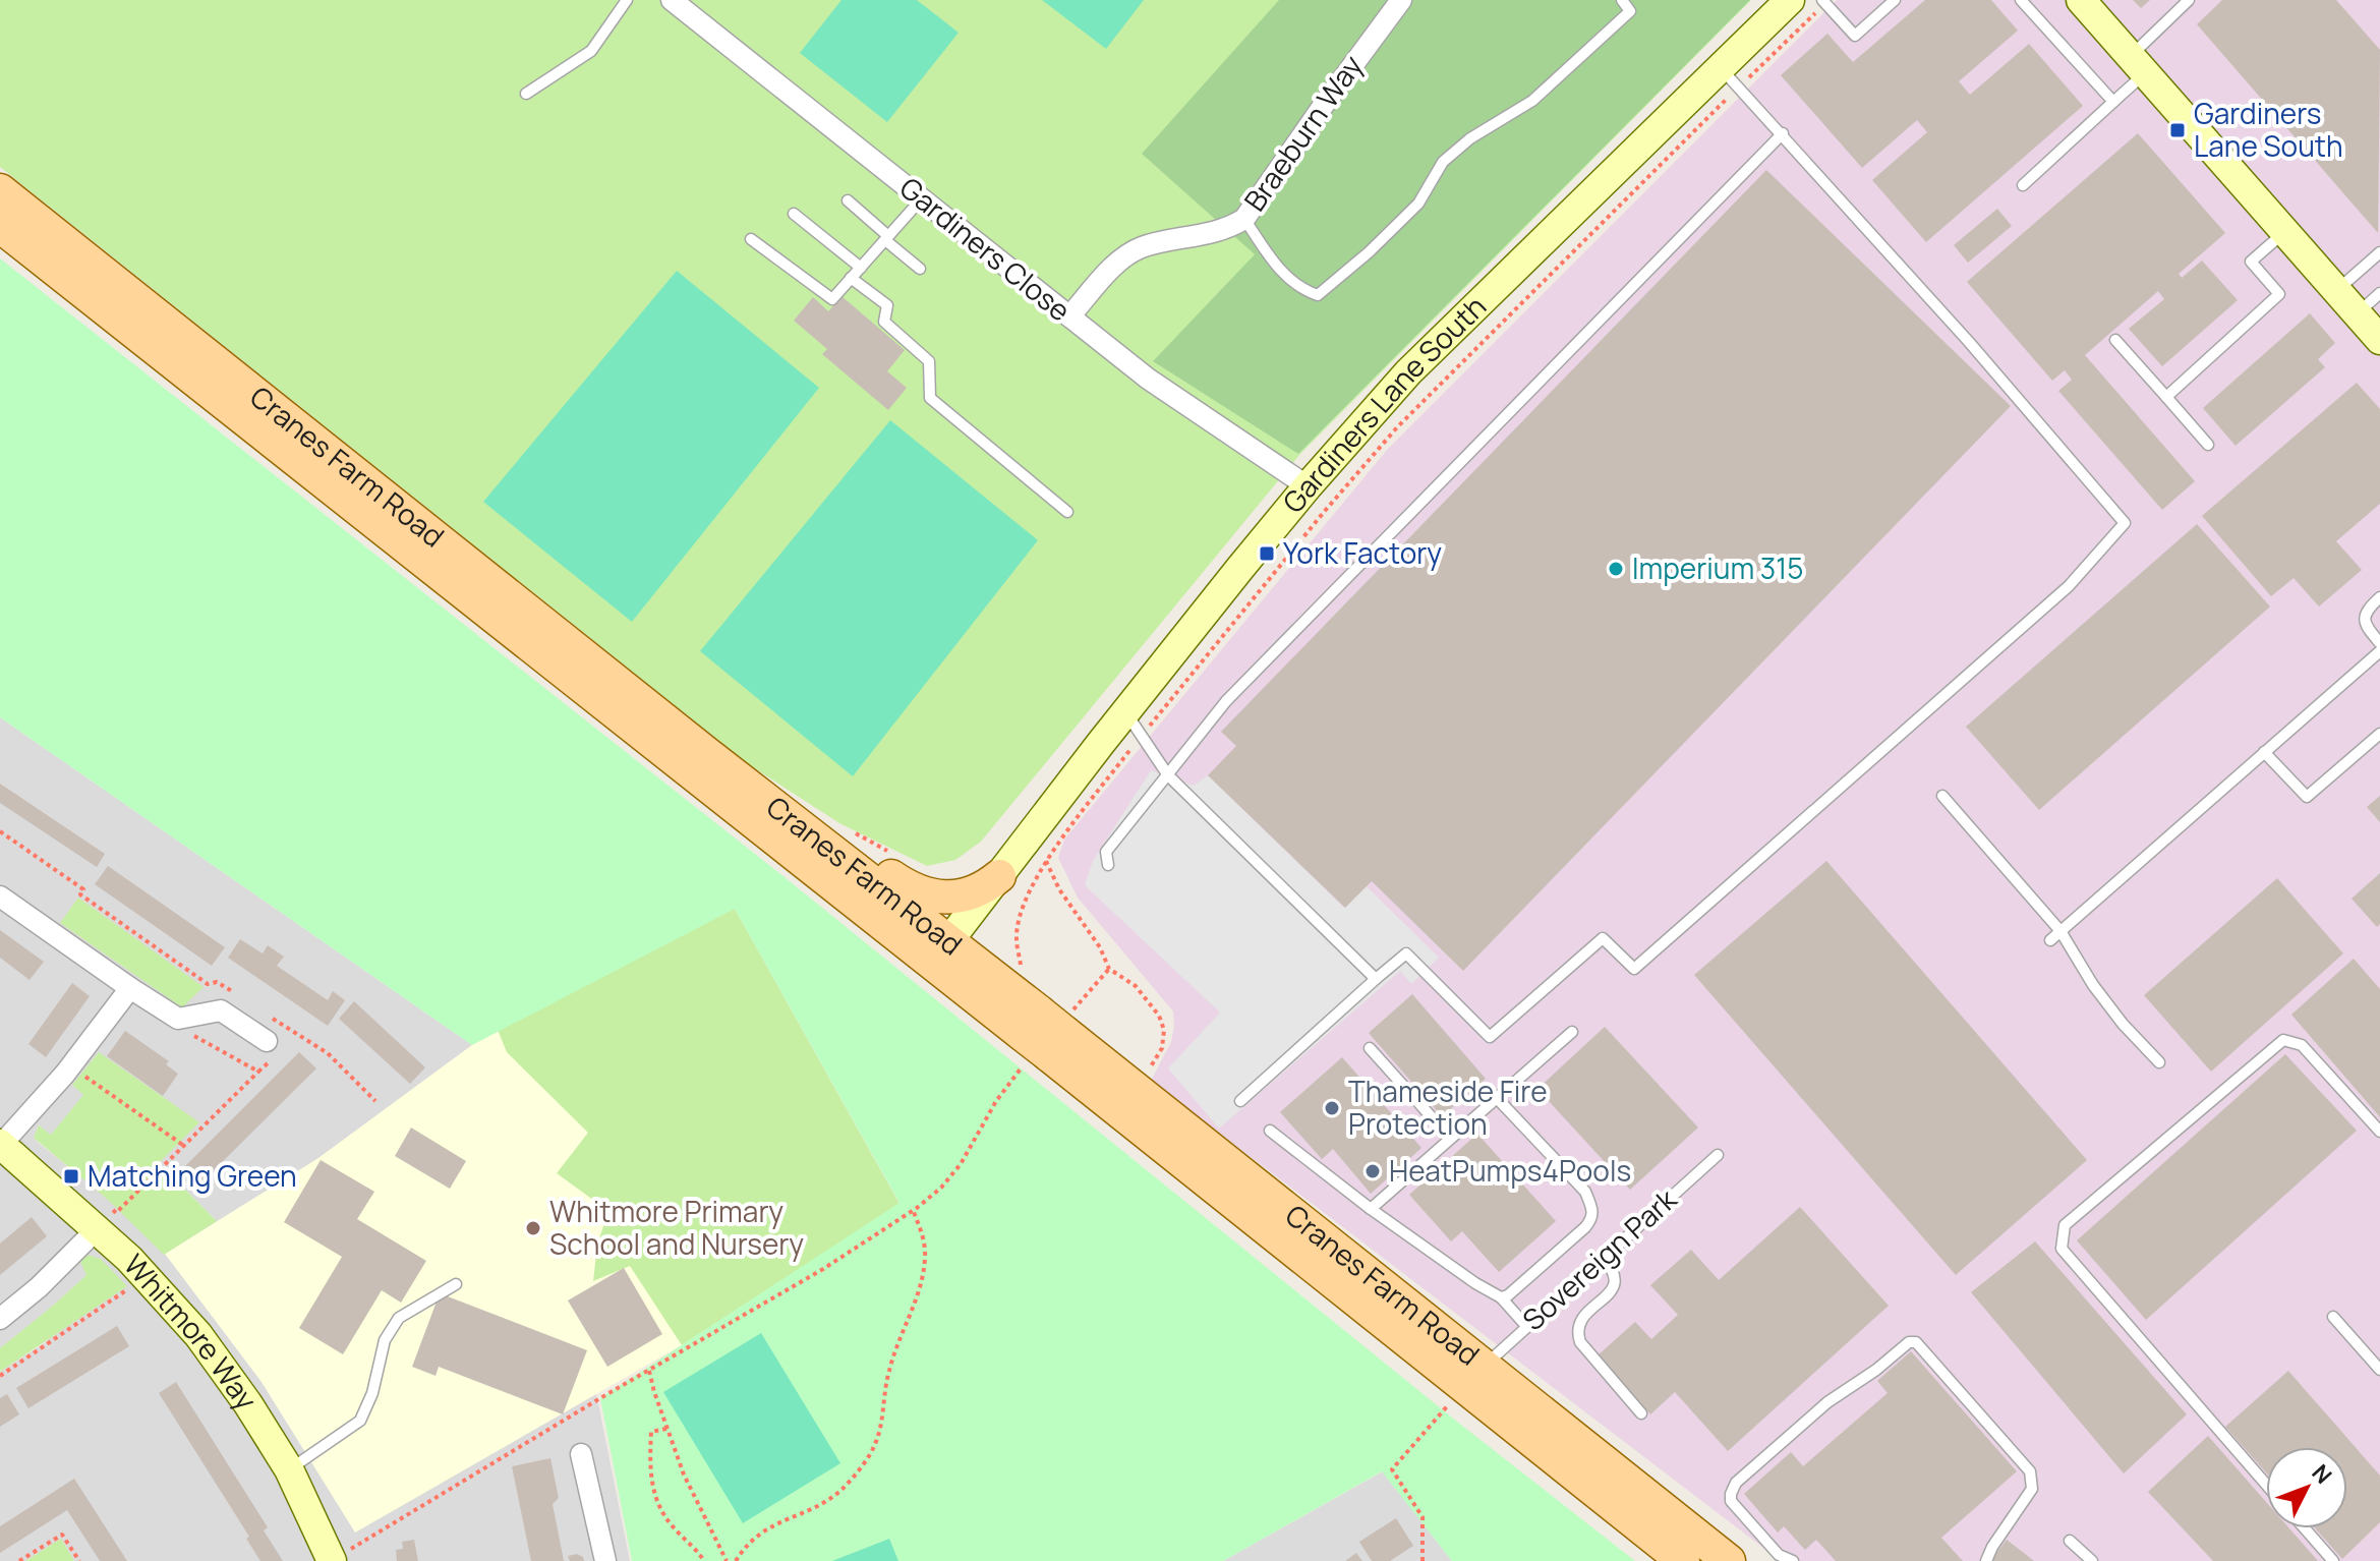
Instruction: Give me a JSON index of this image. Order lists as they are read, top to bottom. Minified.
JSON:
{"streets":{"main road":["Cranes Farm Road"],"street":["Braeburn Way","Gardiners Close","Gardiners Lane South","Whitmore Way"],"lane":["Sovereign Park"]},"crossings":[["Braeburn Way","Gardiners Close"],["Gardiners Close","Gardiners Lane South"],["Gardiners Lane South","Cranes Farm Road"],["Cranes Farm Road","Sovereign Park"]],"places":{"transit":["Gardiners Lane South","York Factory","Matching Green"],"other":["Imperium 315","Thameside Fire Protection","HeatPumps4Pools","Whitmore Primary School and Nursery"]},"north":"top right"}
